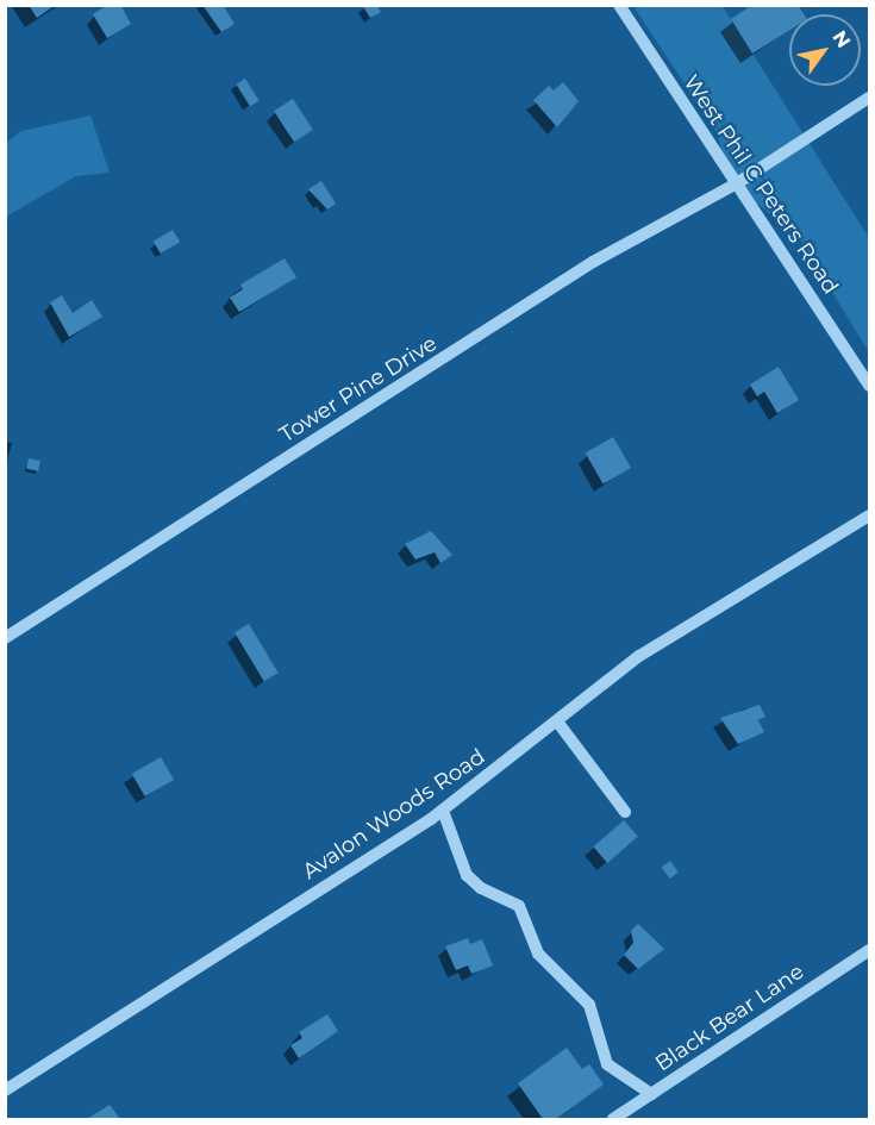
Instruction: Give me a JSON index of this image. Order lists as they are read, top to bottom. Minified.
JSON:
{"streets":{"street":["West Phil C Peters Road","Tower Pine Drive","Avalon Woods Road","Black Bear Lane"]},"crossings":[["West Phil C Peters Road","Tower Pine Drive"]],"north":"top right"}
